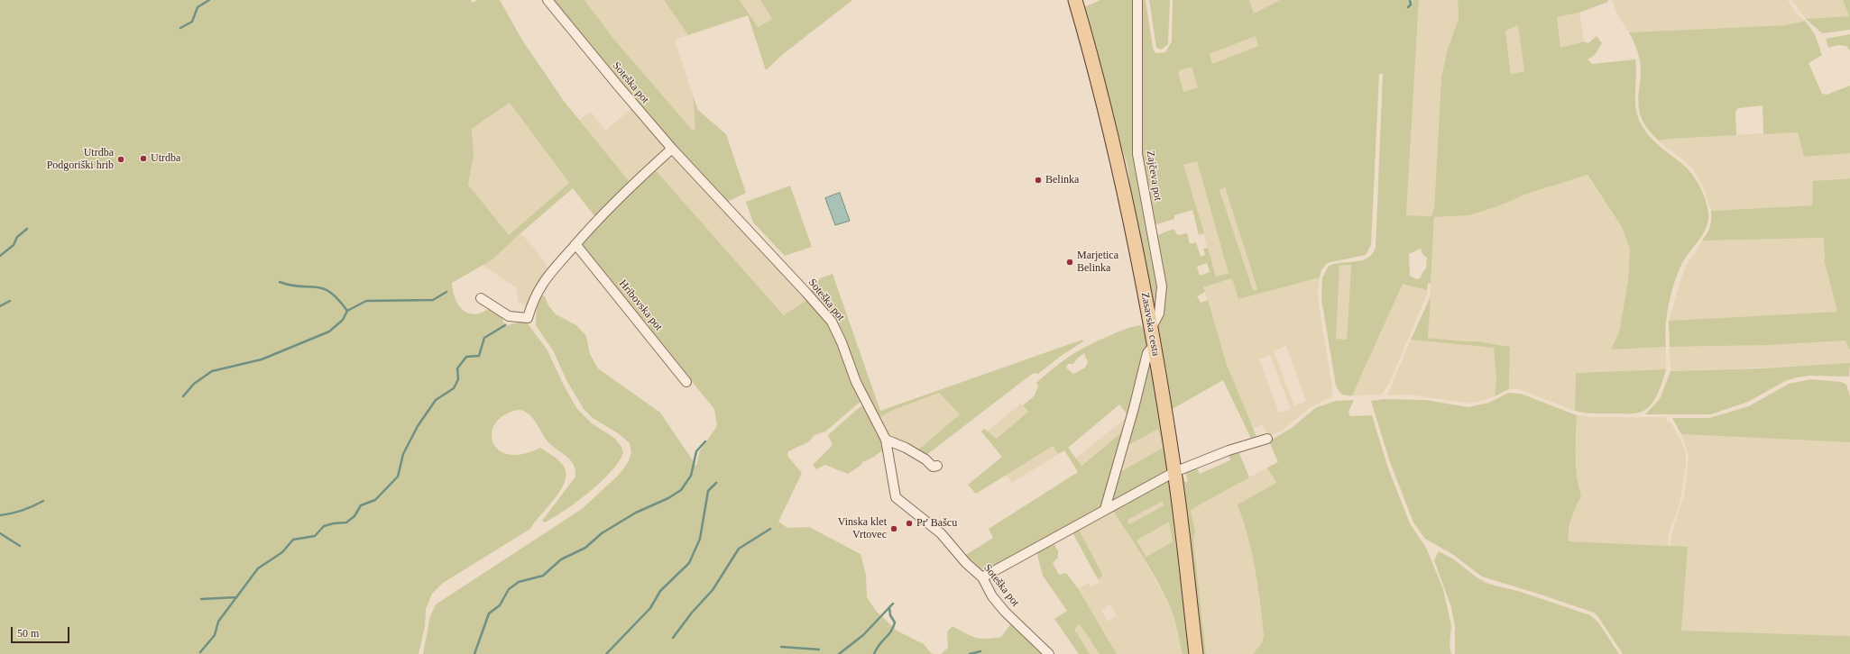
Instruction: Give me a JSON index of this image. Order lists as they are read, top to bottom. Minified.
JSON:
{"streets":{"main road":["Zasavska cesta"],"street":["Soteška pot","Zajčeva pot","Hribovska pot"]},"crossings":[["Zajčeva pot","Zasavska cesta"]],"places":["Utrdba","Utrdba Podgoriški hrib","Belinka","Marjetica Belinka","Pr' Bašcu","Vinska klet Vrtovec"],"scale_bar":"50 m"}
